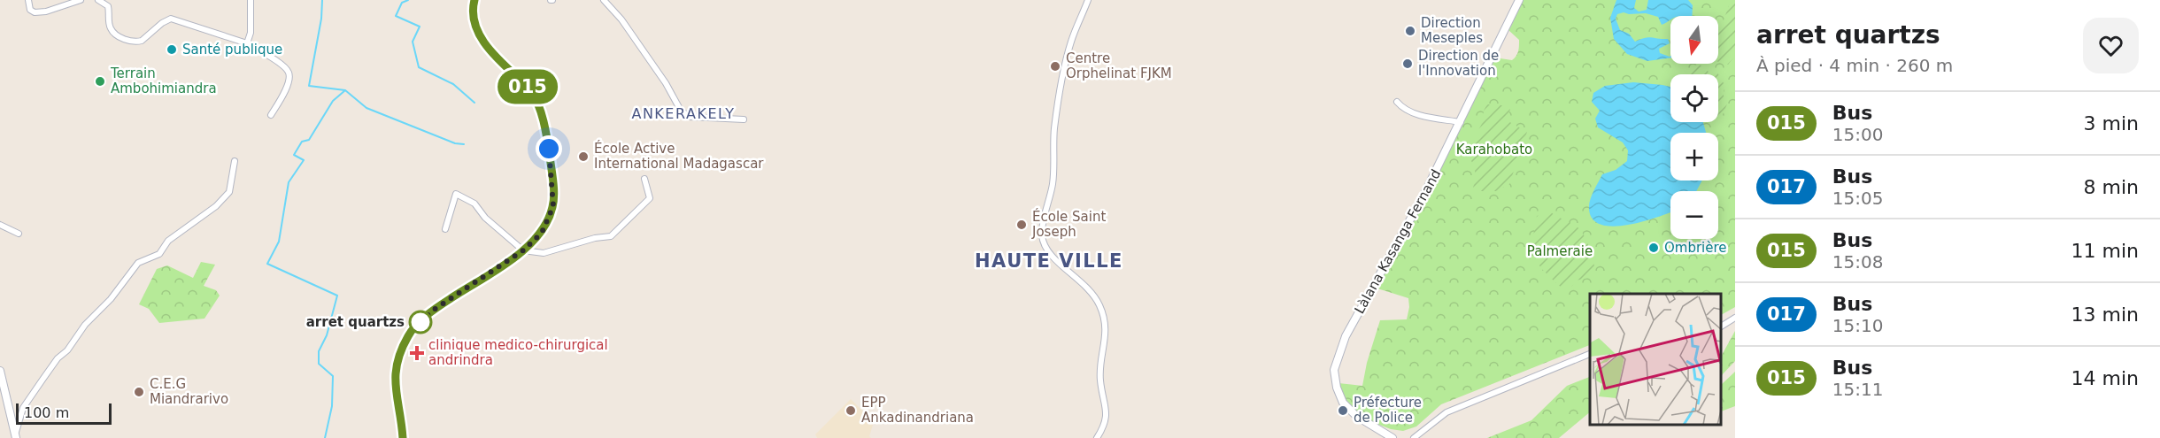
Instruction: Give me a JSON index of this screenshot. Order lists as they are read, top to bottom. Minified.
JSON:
{"streets":{"street":["Làlana Kasanga Fernand"]},"districts":["ANKERAKELY","HAUTE VILLE"],"parks":["Karahobato","Palmeraie"],"places":{"other":["Direction Meseples","Santé publique","Direction de l'Innovation","Centre Orphelinat FJKM","Terrain Ambohimiandra","École Active International Madagascar","École Saint Joseph","Ombrière","arret quartzs","C.E.G Miandrarivo","EPP Ankadinandriana","Préfecture de Police"],"health":["clinique medico-chirurgical andrindra"]},"lines":["bus line 015"],"scale_bar":"100 m","north":"bottom","page":{"on_map":"015","heading":["arret quartzs","À pied · 4 min · 260 m"],"map_buttons":["+","−"],"list":[{"mark":"015","name":"Bus","note":"15:00","value":"3 min"},{"mark":"017","name":"Bus","note":"15:05","value":"8 min"},{"mark":"015","name":"Bus","note":"15:08","value":"11 min"},{"mark":"017","name":"Bus","note":"15:10","value":"13 min"},{"mark":"015","name":"Bus","note":"15:11","value":"14 min"}],"scale":"100 m"}}
